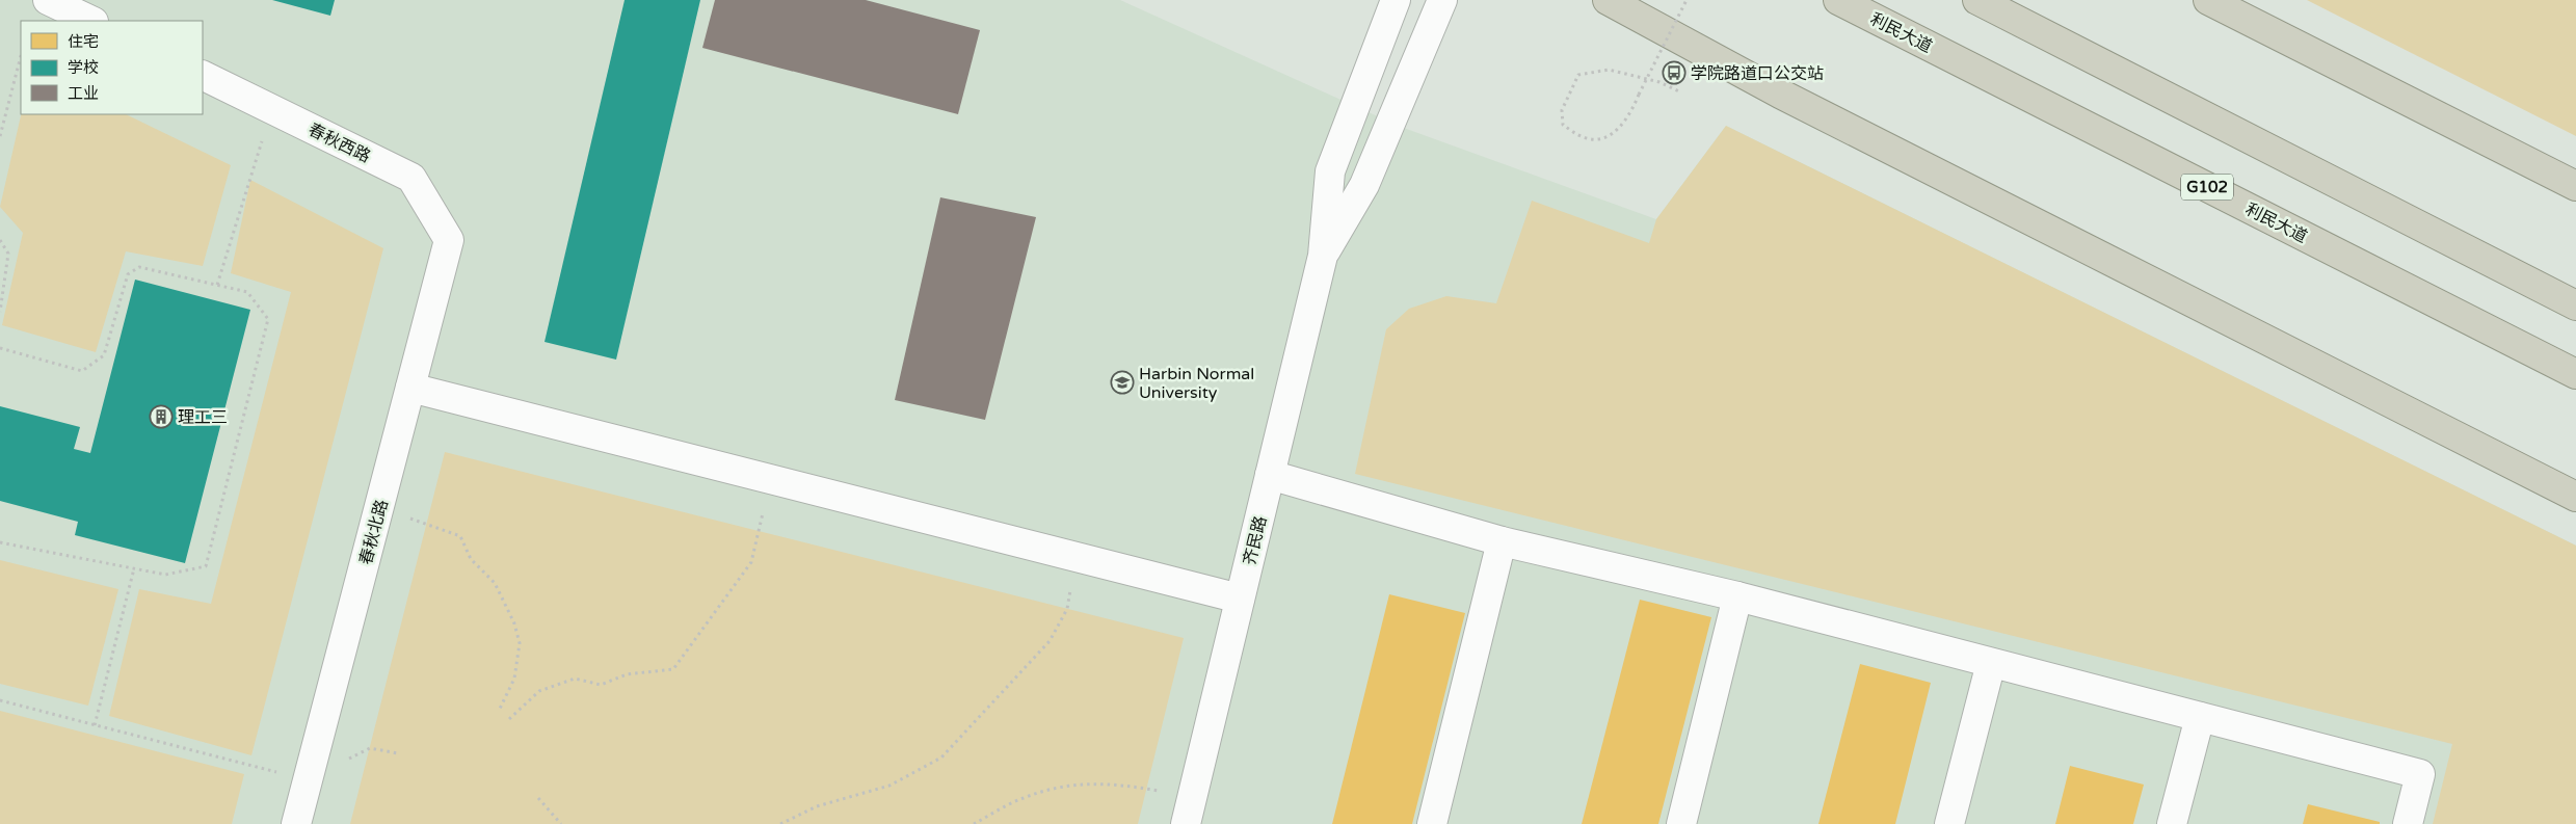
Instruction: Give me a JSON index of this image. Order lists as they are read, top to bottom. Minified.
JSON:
{"streets":{"highway":["利民大道","G102"],"lane":["春秋西路","春秋北路","齐民路"]},"crossings":[["春秋西路","春秋北路"]],"places":{"bus stop":["学院路道口公交站"],"school or university":["Harbin Normal University"],"building":["理工三"]},"legend":["住宅","学校","工业"]}
